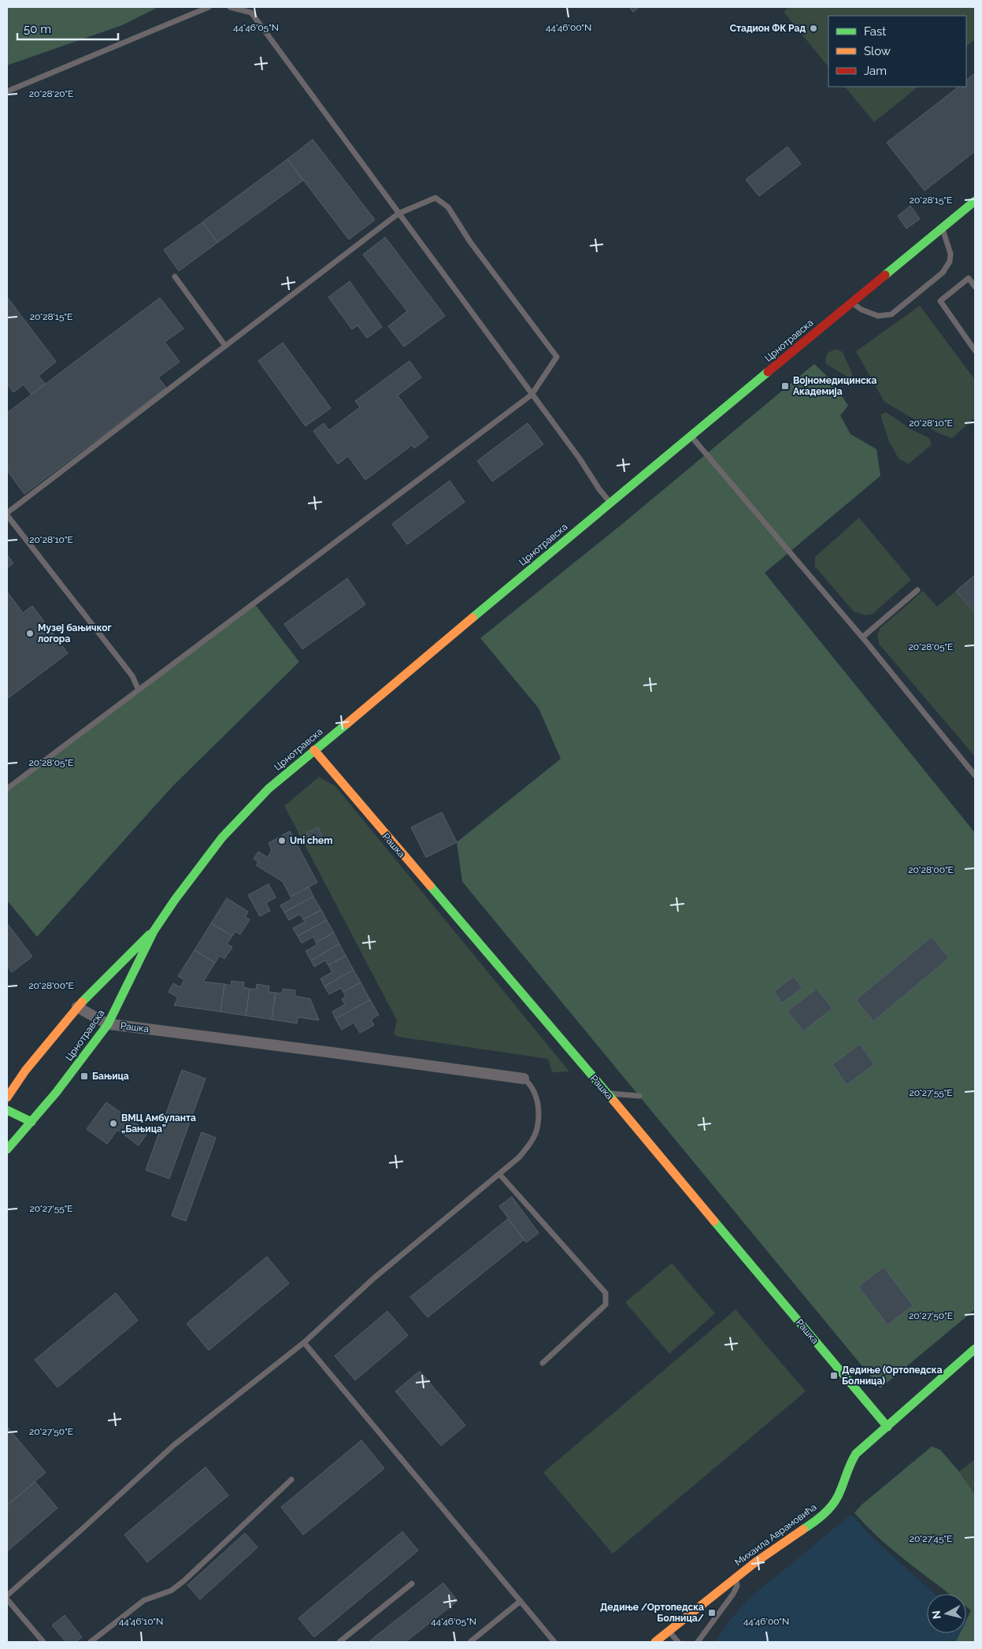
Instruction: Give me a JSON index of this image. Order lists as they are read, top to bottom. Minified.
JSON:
{"streets":{"main road":["Црнотравска","Рашка","Михаила Аврамовића"]},"crossings":[["Црнотравска","Рашка"],["Рашка","Михаила Аврамовића"]],"places":{"other":["Стадион ФК Рад","Музеј бањичког логора","Uni chem","ВМЦ Амбуланта „Бањица”"],"transit":["Војномедицинска Академија","Бањица","Дедиње (Ортопедска Болница)","Дедиње /Ортопедска Болница/"]},"legend":["Fast","Slow","Jam"],"scale_bar":"50 m","north":"left","coordinates":["44°46'05\"N","44°46'00\"N","20°28'20\"E","20°28'15\"E","20°28'10\"E","20°28'05\"E","20°28'00\"E","20°27'55\"E","20°27'50\"E","20°27'45\"E","44°46'10\"N"]}
